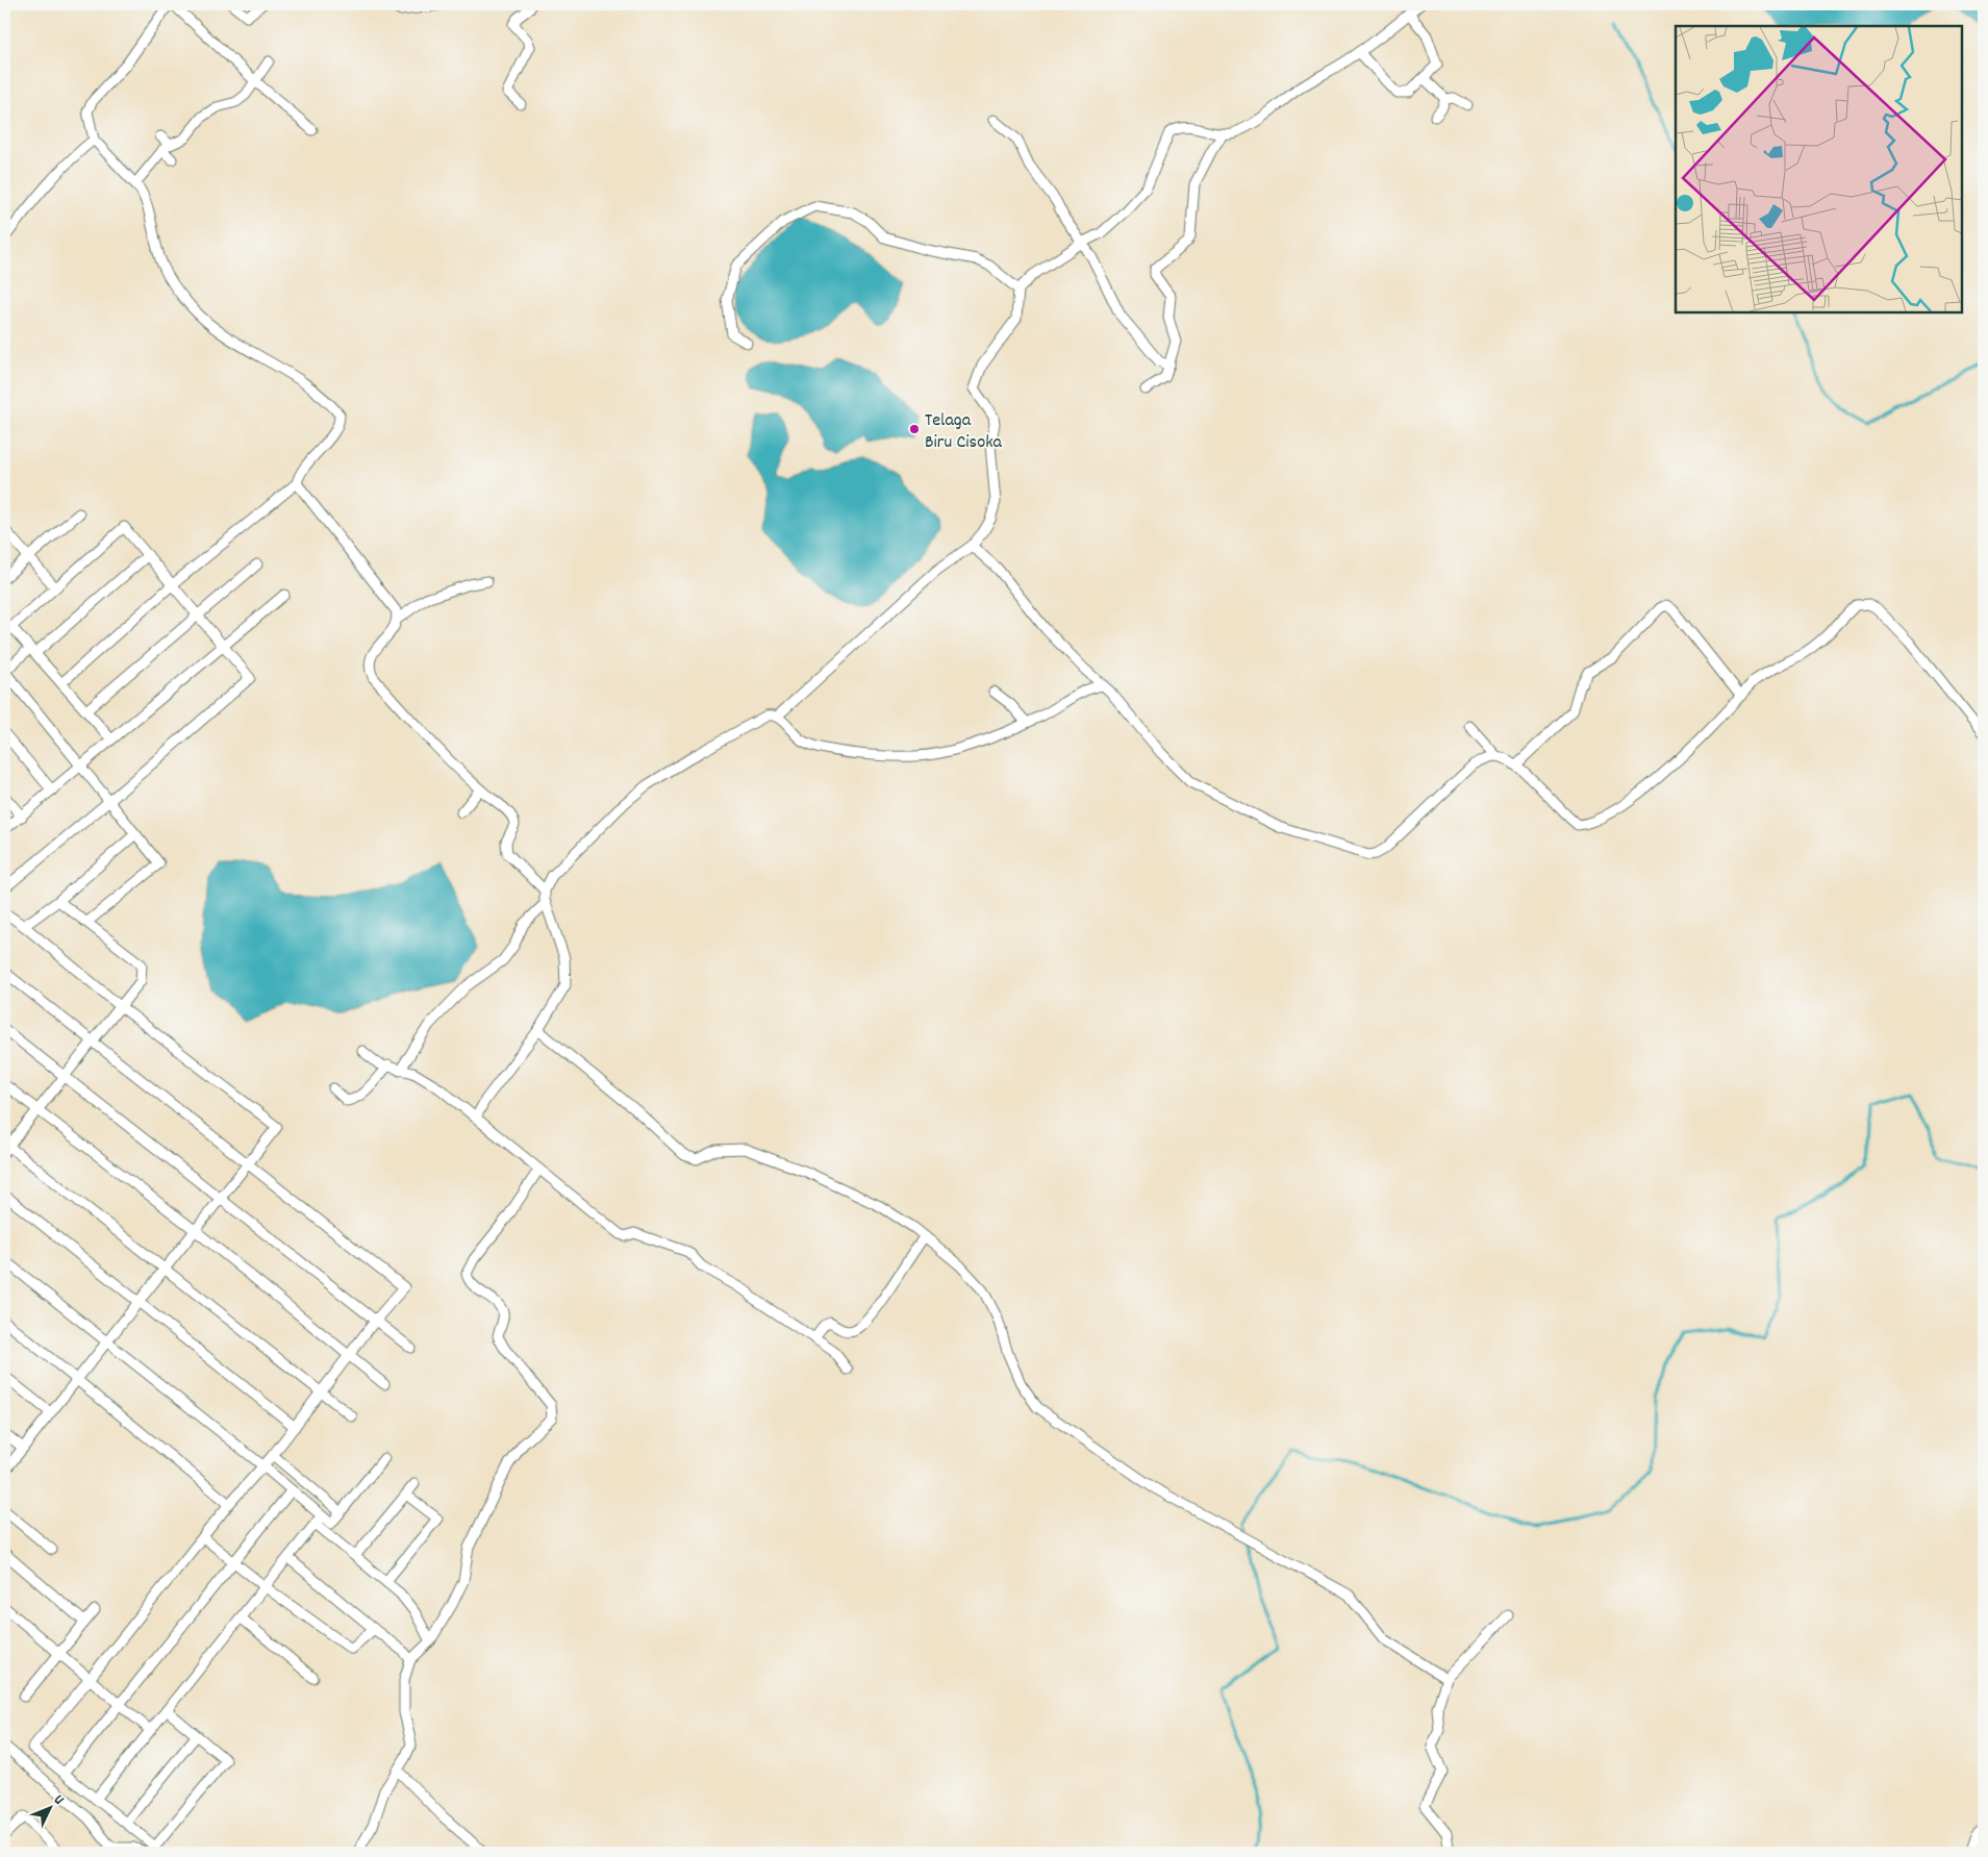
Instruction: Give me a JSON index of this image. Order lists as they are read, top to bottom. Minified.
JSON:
{"places":["Telaga Biru Cisoka"],"north":"top right"}
